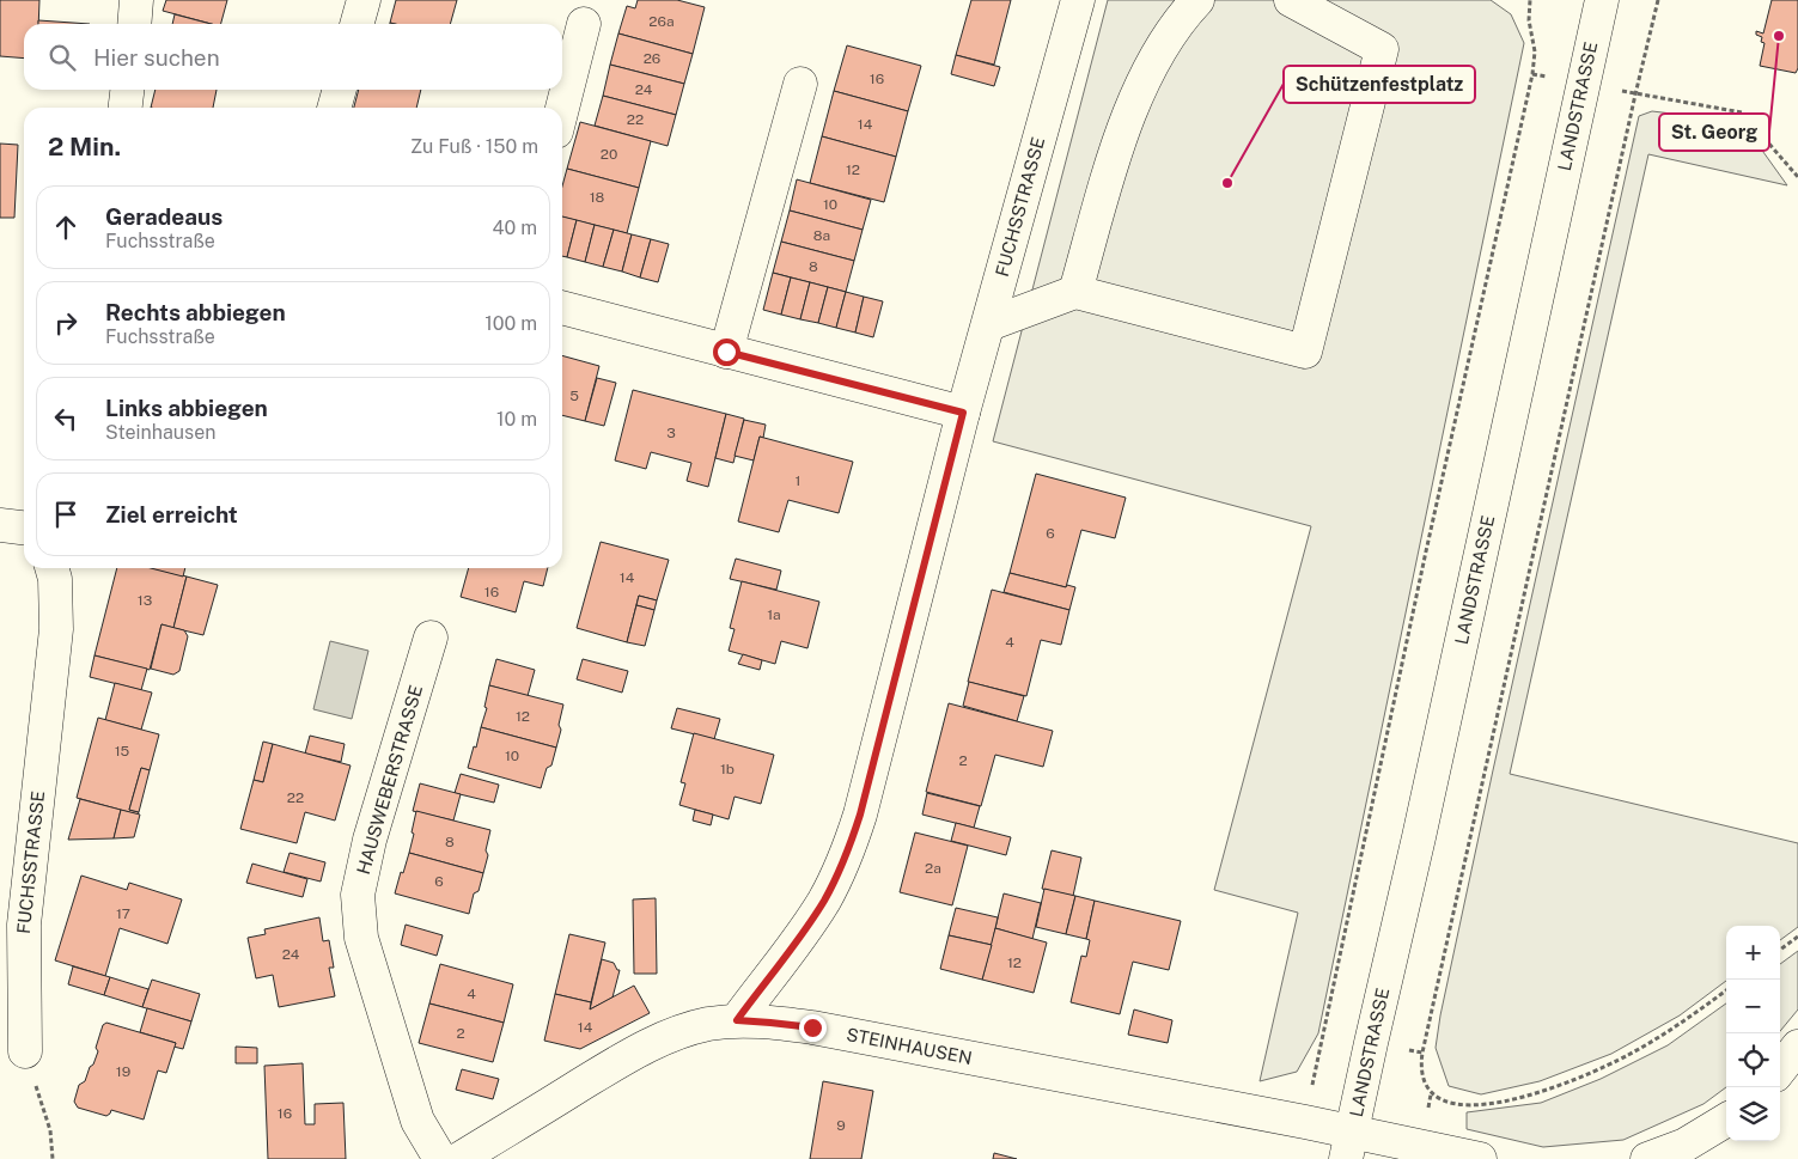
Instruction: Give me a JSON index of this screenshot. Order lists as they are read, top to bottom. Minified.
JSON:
{"streets":{"street":["LANDSTRASSE","FUCHSSTRASSE","HAUSWEBERSTRASSE","STEINHAUSEN"]},"crossings":[["LANDSTRASSE","STEINHAUSEN"],["FUCHSSTRASSE","STEINHAUSEN"]],"places":["St. Georg","Schützenfestplatz"],"house_numbers":["26a","26","16","24","22","14","20","12","18","10","8a","8","5","3","1","6","14","16","13","1a","4","12","15","10","2","1b","22","8","2a","6","17","24","12","4","14","2","19","16","9"],"page":{"search":"Hier suchen","heading":["2 Min.","Zu Fuß · 150 m"],"list":[["Geradeaus","Fuchsstraße","40 m"],["Rechts abbiegen","Fuchsstraße","100 m"],["Links abbiegen","Steinhausen","10 m"],"Ziel erreicht"],"map_buttons":["+","−"]}}
